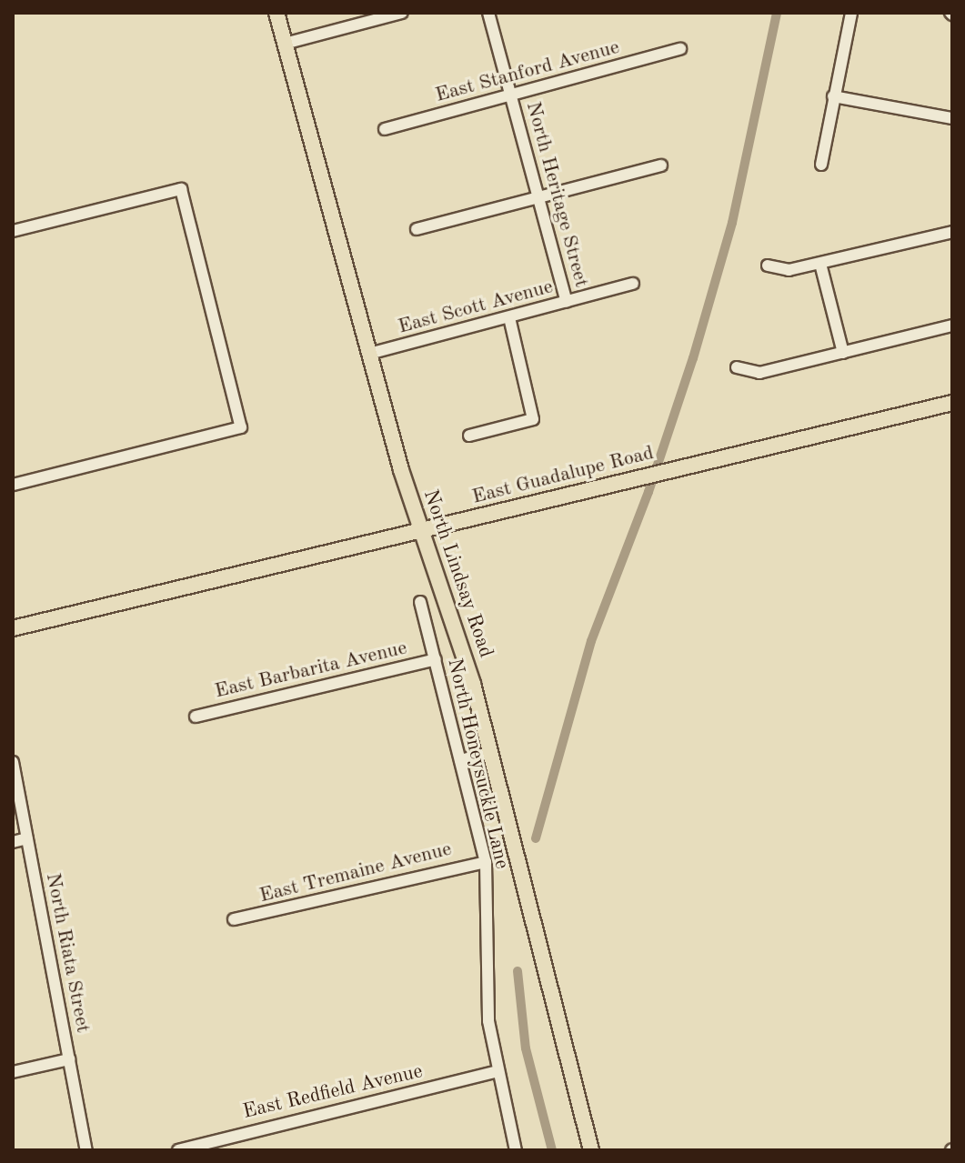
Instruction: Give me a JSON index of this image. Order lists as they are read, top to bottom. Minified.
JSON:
{"streets":{"main road":["East Guadalupe Road","North Lindsay Road"],"street":["East Stanford Avenue","North Heritage Street","East Scott Avenue","East Barbarita Avenue","North Honeysuckle Lane","East Tremaine Avenue","North Riata Street","East Redfield Avenue"]},"crossings":[["East Stanford Avenue","North Heritage Street"],["North Heritage Street","East Scott Avenue"],["East Scott Avenue","North Lindsay Road"],["East Guadalupe Road","North Lindsay Road"],["East Barbarita Avenue","North Honeysuckle Lane"],["North Honeysuckle Lane","East Tremaine Avenue"],["North Honeysuckle Lane","East Redfield Avenue"]]}
